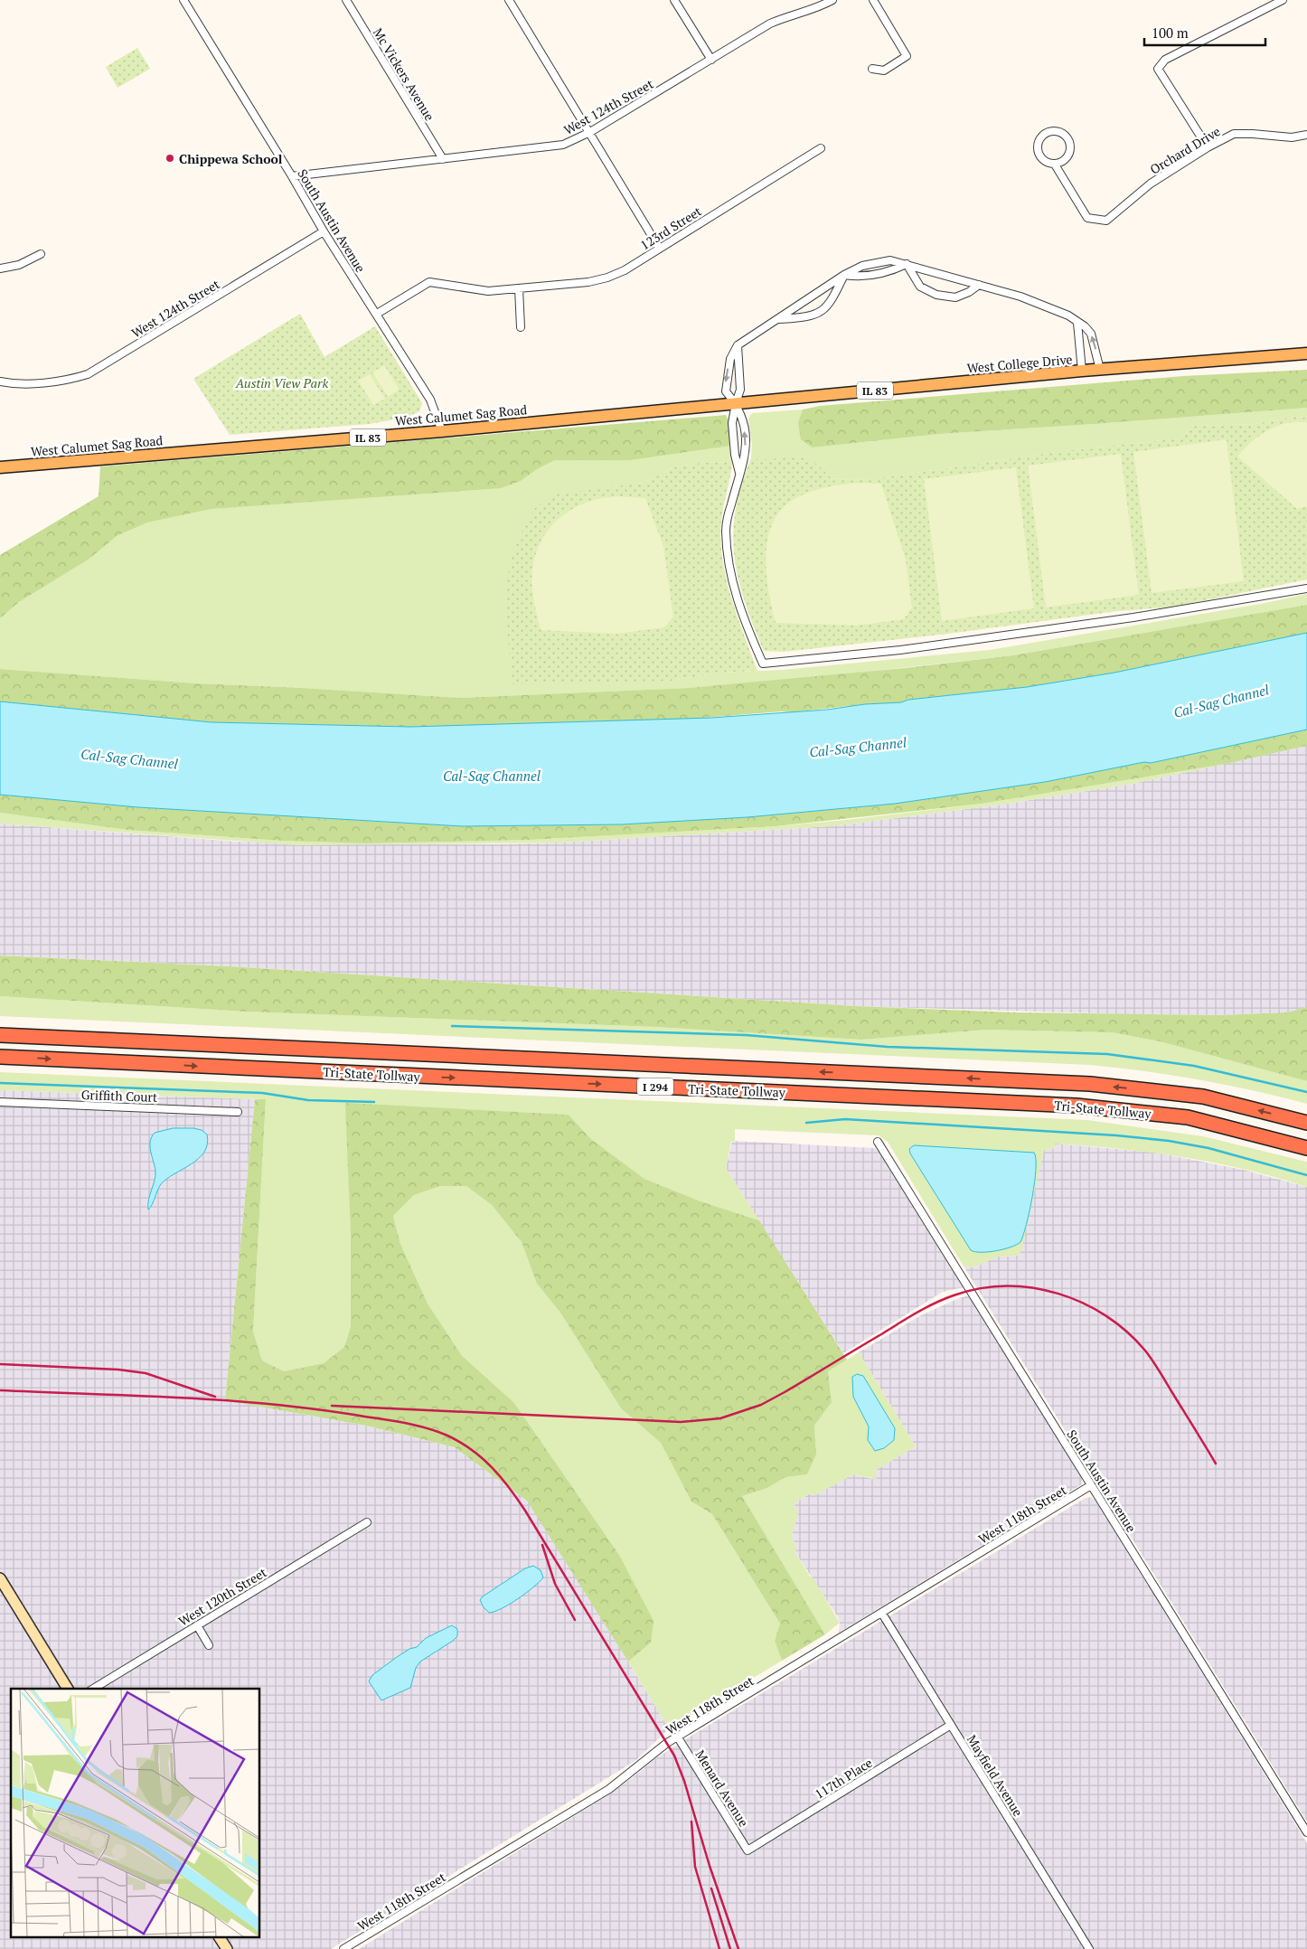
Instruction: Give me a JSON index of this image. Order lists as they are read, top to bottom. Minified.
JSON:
{"streets":{"highway":["Tri-State Tollway","I 294"],"main road":["West College Drive","IL 83","West Calumet Sag Road"],"street":["Mc Vickers Avenue","West 124th Street","Orchard Drive","South Austin Avenue","123rd Street","Griffith Court","West 118th Street","West 120th Street","Mayfield Avenue","117th Place","Menard Avenue"]},"crossings":[["Mc Vickers Avenue","West 124th Street"],["West 124th Street","South Austin Avenue"],["South Austin Avenue","123rd Street"],["South Austin Avenue","West Calumet Sag Road"],["South Austin Avenue","West 118th Street"],["West College Drive","West Calumet Sag Road"],["West 118th Street","Mayfield Avenue"],["West 118th Street","Menard Avenue"],["Mayfield Avenue","117th Place"],["117th Place","Menard Avenue"]],"water":["Cal-Sag Channel"],"parks":["Austin View Park"],"places":["Chippewa School"],"scale_bar":"100 m"}
